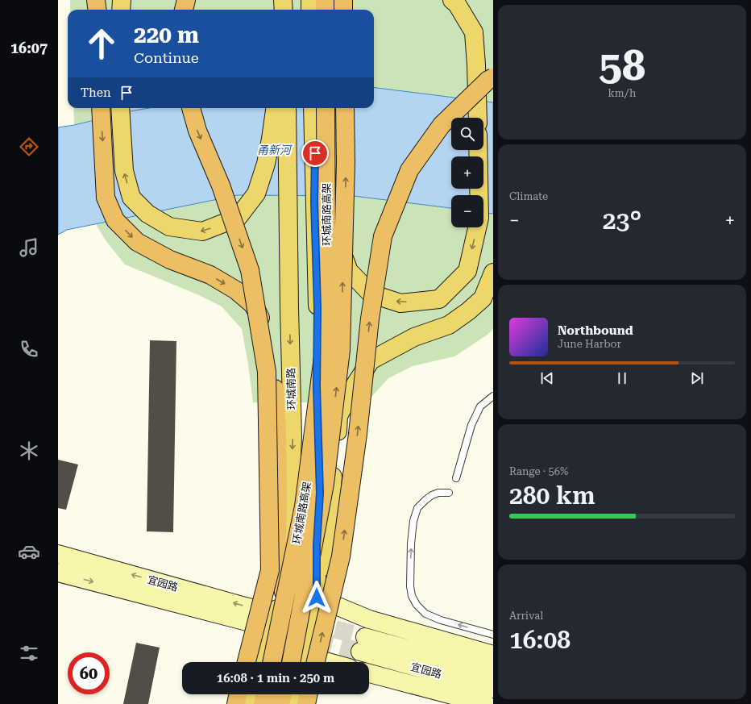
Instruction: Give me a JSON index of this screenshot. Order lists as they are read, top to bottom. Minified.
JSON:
{"streets":{"highway":["环城南路高架"],"main road":["环城南路","宜园路"]},"water":["甬新河"],"page":{"tabs":"16:07","tile":[["58","km/h"],"Climate",["Range · 56%","280 km"],["Arrival","16:08"]],"turn":["220 m","Continue"],"then":"Then","map_buttons":["+","−"],"heat":["−","23°","+"],"song":["Northbound","June Harbor"],"limit":"60","trip":"16:08 · 1 min · 250 m"}}
